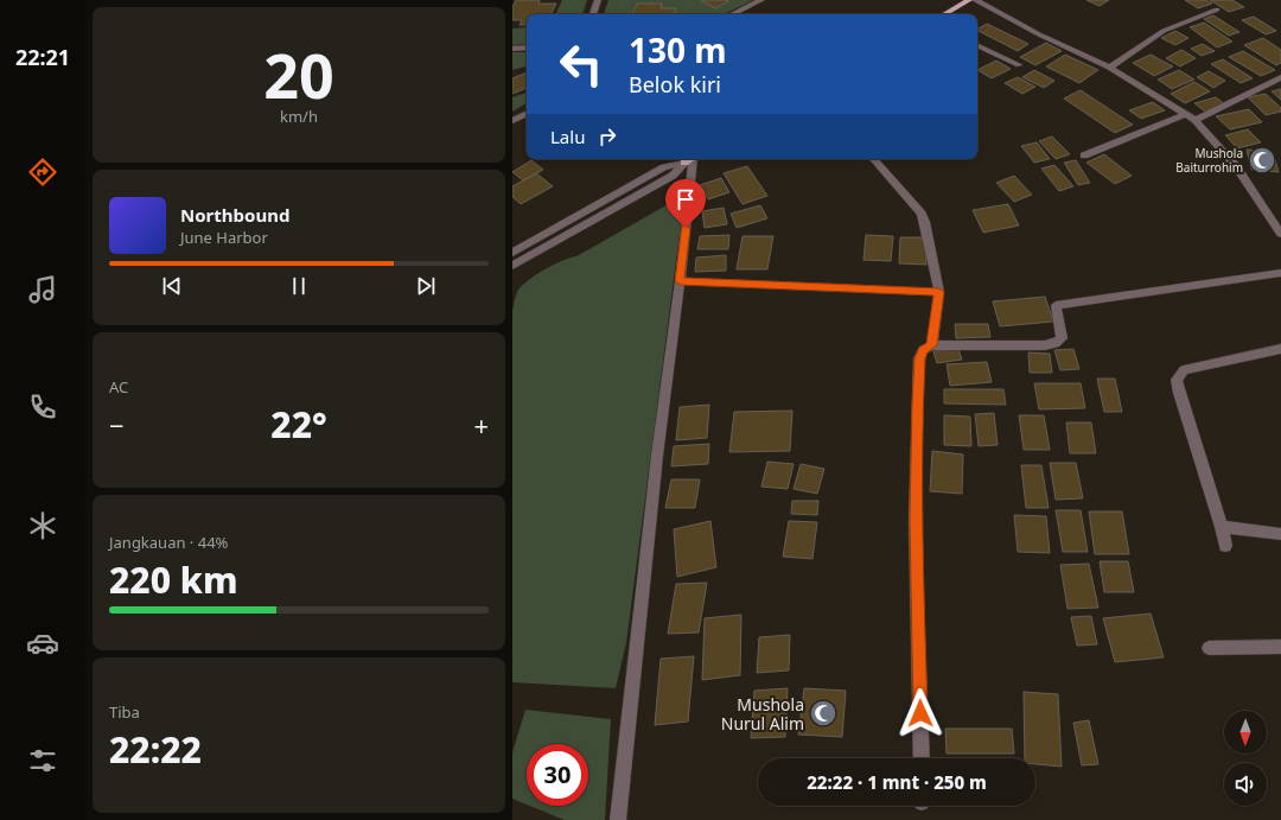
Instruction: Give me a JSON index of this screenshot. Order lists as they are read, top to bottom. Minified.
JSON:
{"places":{"mosque":["Mushola Baiturrohim","Mushola Nurul Alim"]},"north":"bottom","page":{"tabs":"22:21","tile":[["20","km/h"],"AC",["Jangkauan · 44%","220 km"],["Tiba","22:22"]],"turn":["130 m","Belok kiri"],"then":"Lalu","song":["Northbound","June Harbor"],"heat":["−","22°","+"],"limit":"30","trip":"22:22 · 1 mnt · 250 m"}}
